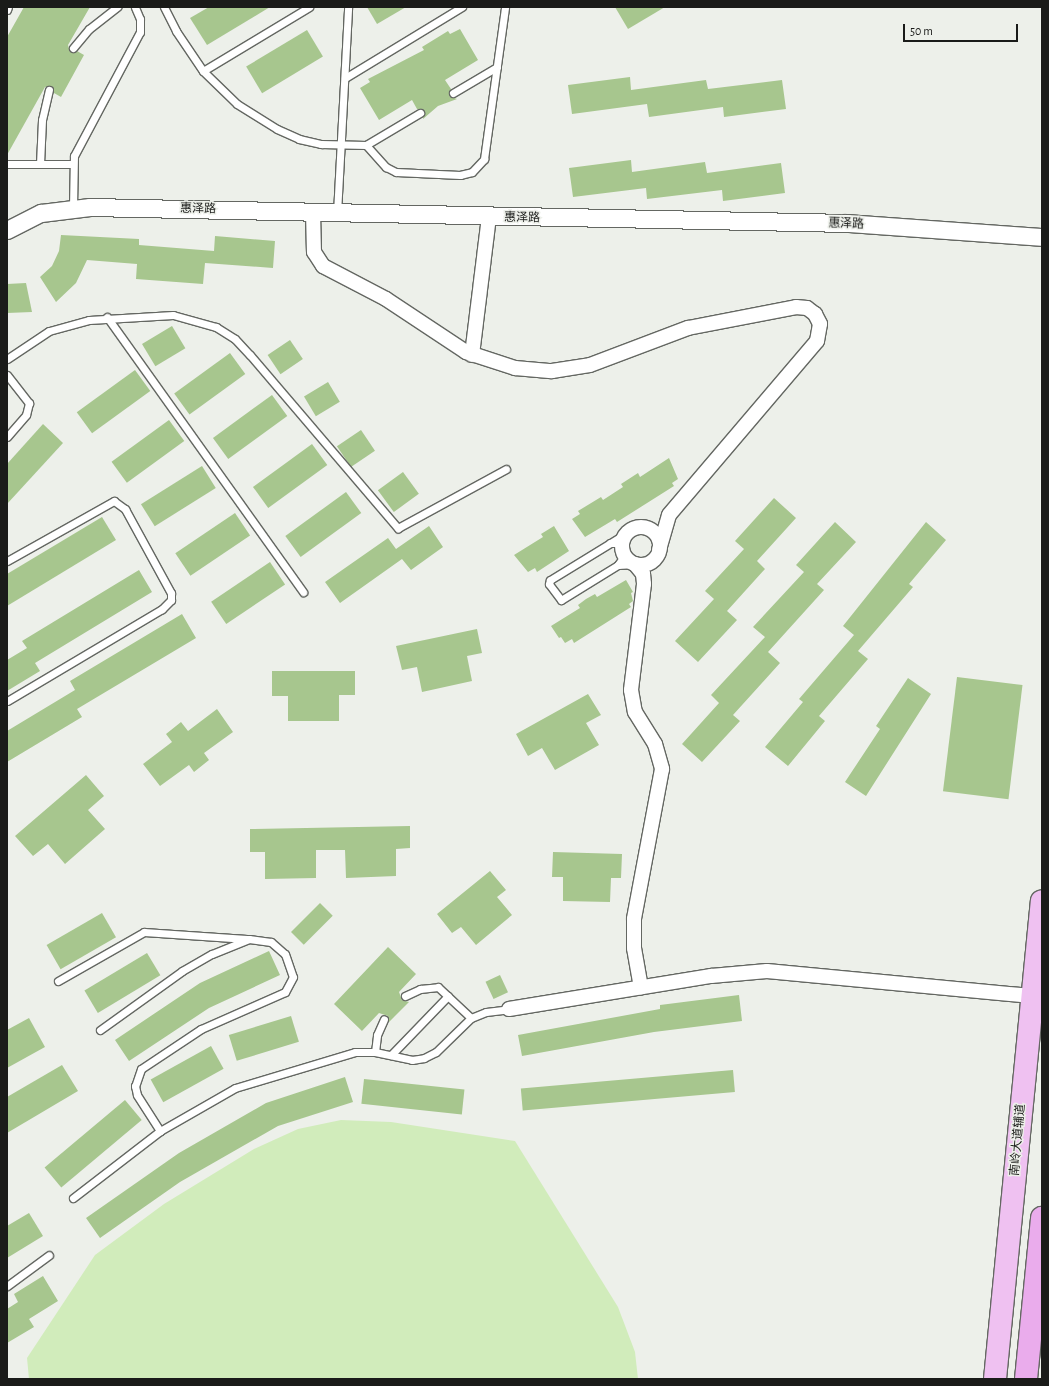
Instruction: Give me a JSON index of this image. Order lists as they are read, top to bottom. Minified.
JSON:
{"streets":{"main road":["南岭大道辅道"],"street":["惠泽路"]},"scale_bar":"50 m"}
